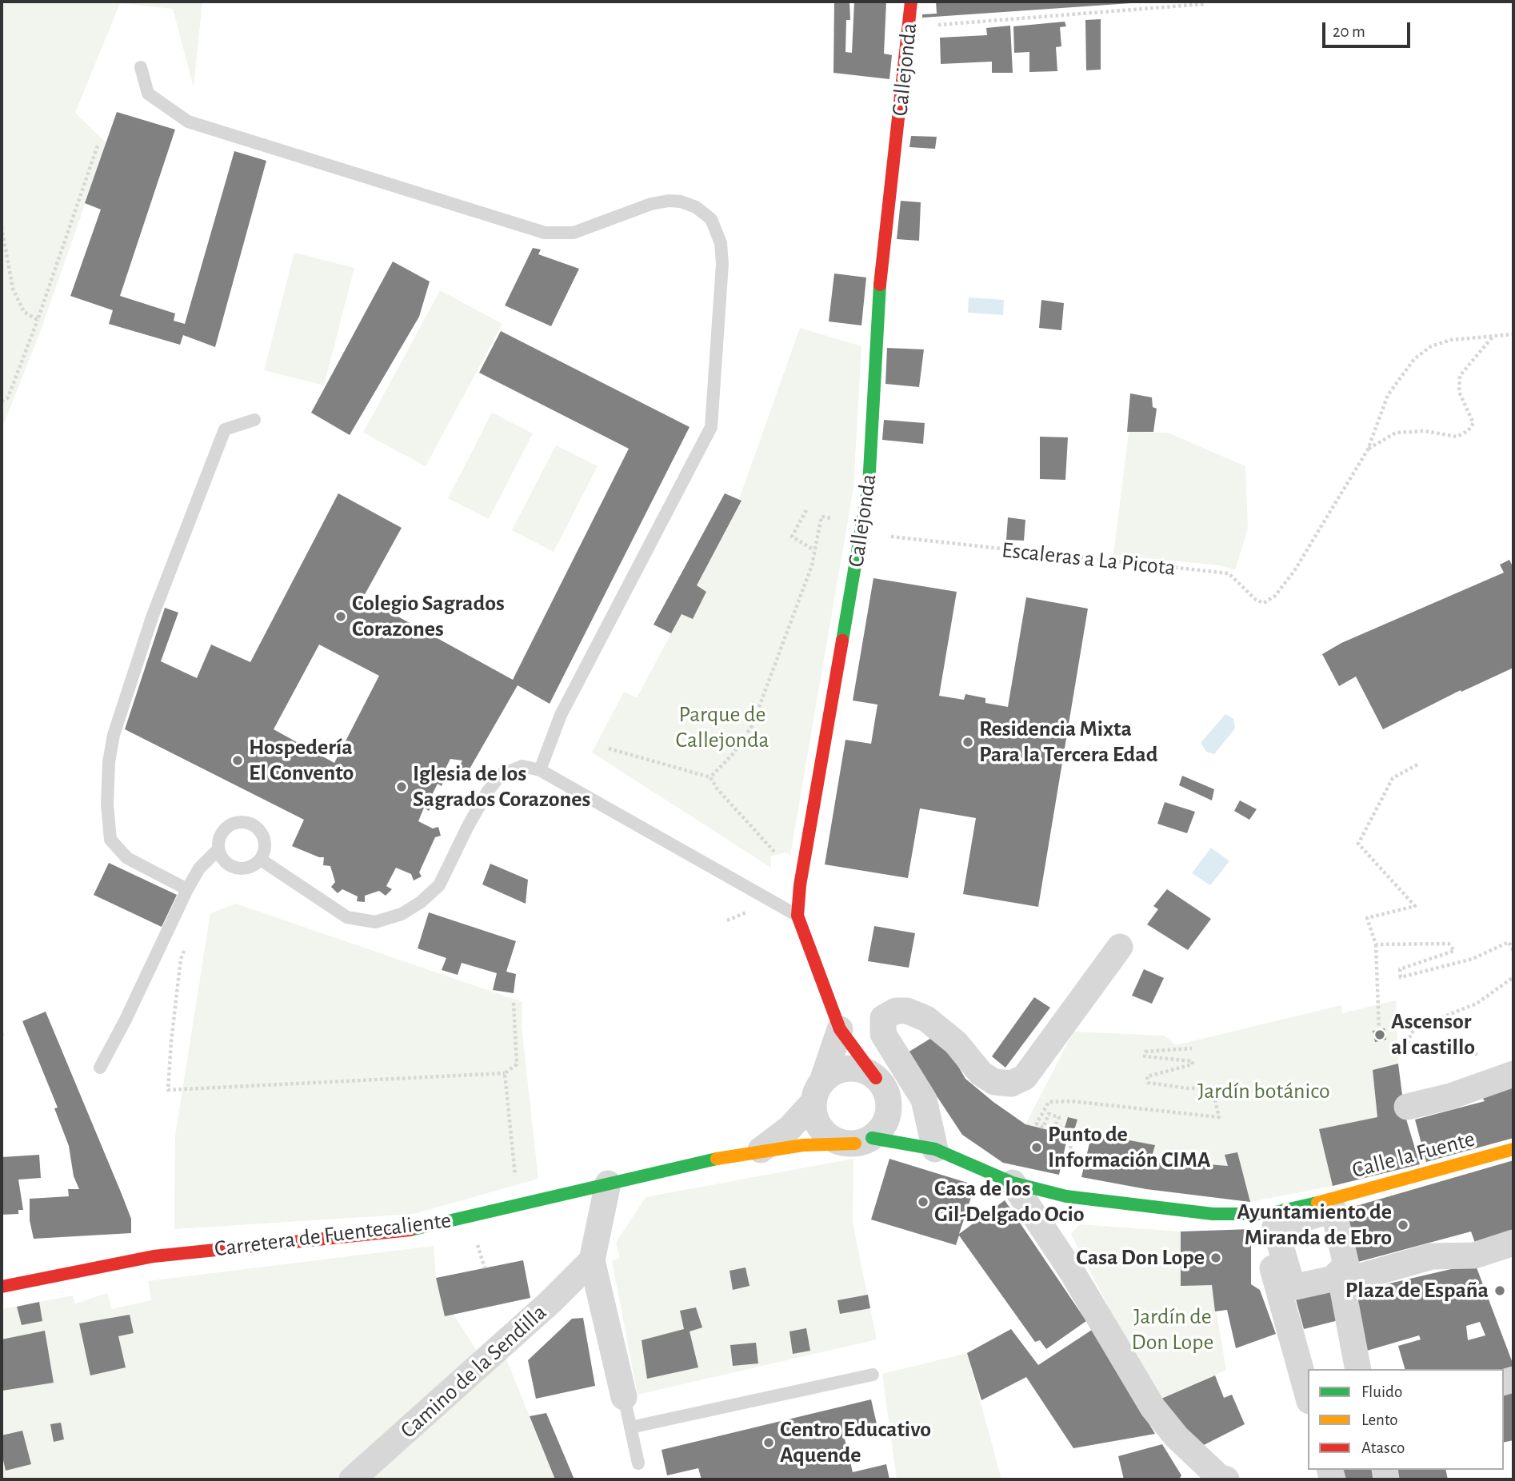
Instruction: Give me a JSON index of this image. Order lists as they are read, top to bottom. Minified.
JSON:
{"streets":{"street":["Callejonda","Calle la Fuente","Carretera de Fuentecaliente","Camino de la Sendilla"],"path":["Escaleras a La Picota"]},"crossings":[["Calle la Fuente","Carretera de Fuentecaliente"]],"parks":["Parque de Callejonda","Jardín botánico","Jardín de Don Lope"],"places":["Colegio Sagrados Corazones","Residencia Mixta Para la Tercera Edad","Hospedería El Convento","Iglesia de los Sagrados Corazones","Ascensor al castillo","Punto de Información CIMA","Casa de los Gil-Delgado Ocio","Ayuntamiento de Miranda de Ebro","Casa Don Lope","Plaza de España","Centro Educativo Aquende"],"legend":["Fluido","Lento","Atasco"],"scale_bar":"20 m"}
